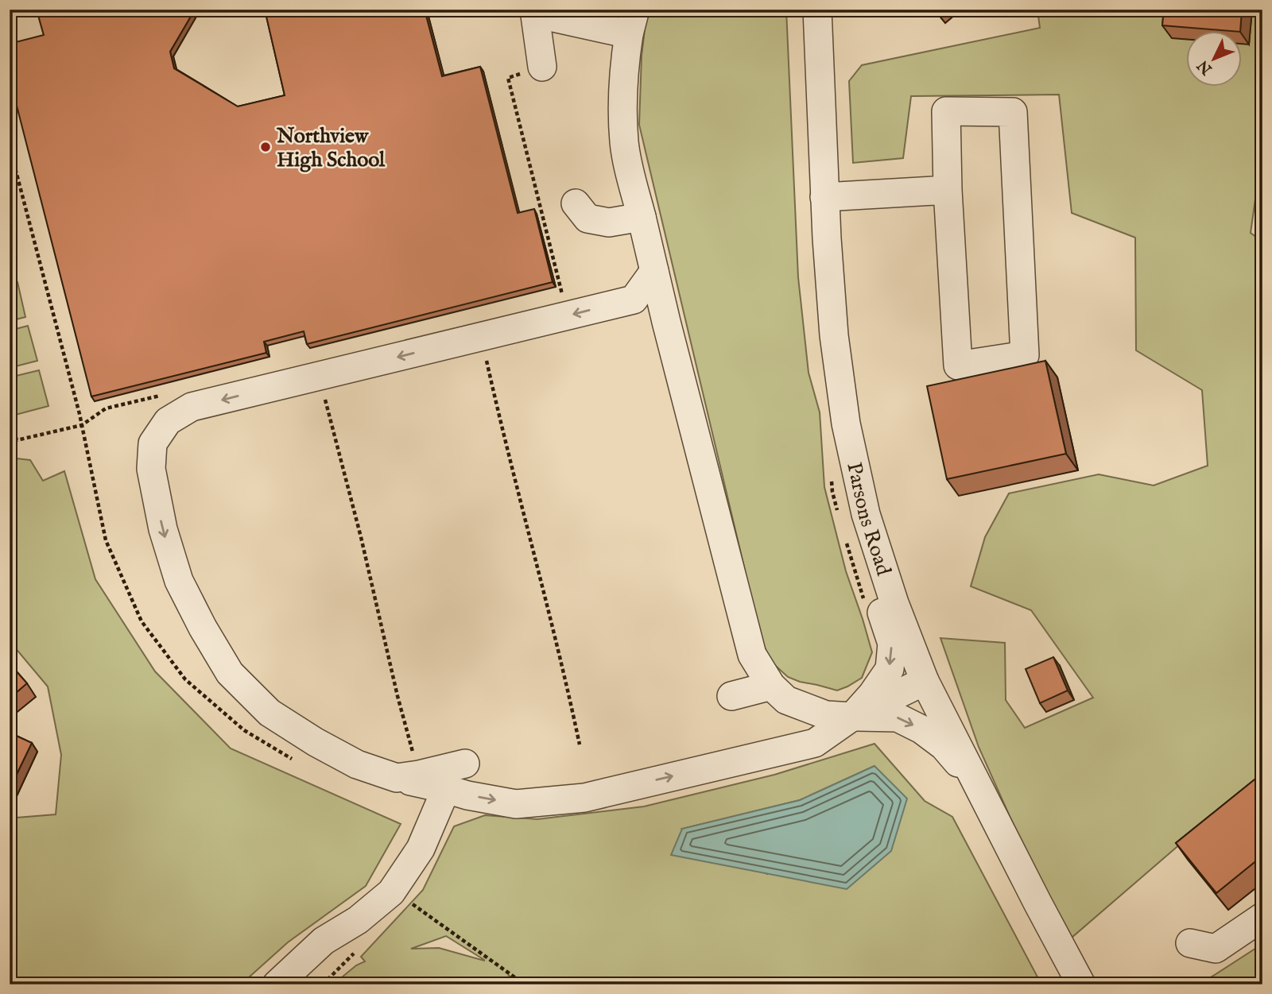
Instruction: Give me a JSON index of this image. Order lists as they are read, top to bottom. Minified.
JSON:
{"streets":{"street":["Parsons Road"]},"places":["Northview High School"],"north":"bottom left"}
